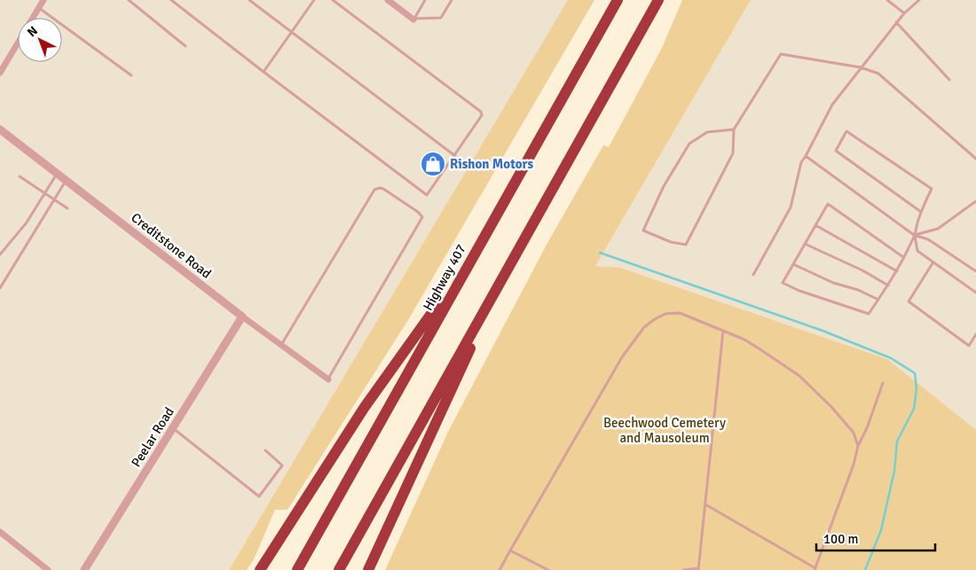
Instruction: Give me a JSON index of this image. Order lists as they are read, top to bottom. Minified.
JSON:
{"streets":{"highway":["Highway 407"],"street":["Creditstone Road","Peelar Road"]},"crossings":[["Creditstone Road","Peelar Road"]],"parks":["Beechwood Cemetery and Mausoleum"],"places":{"shop":["Rishon Motors"]},"scale_bar":"100 m","north":"top left"}
